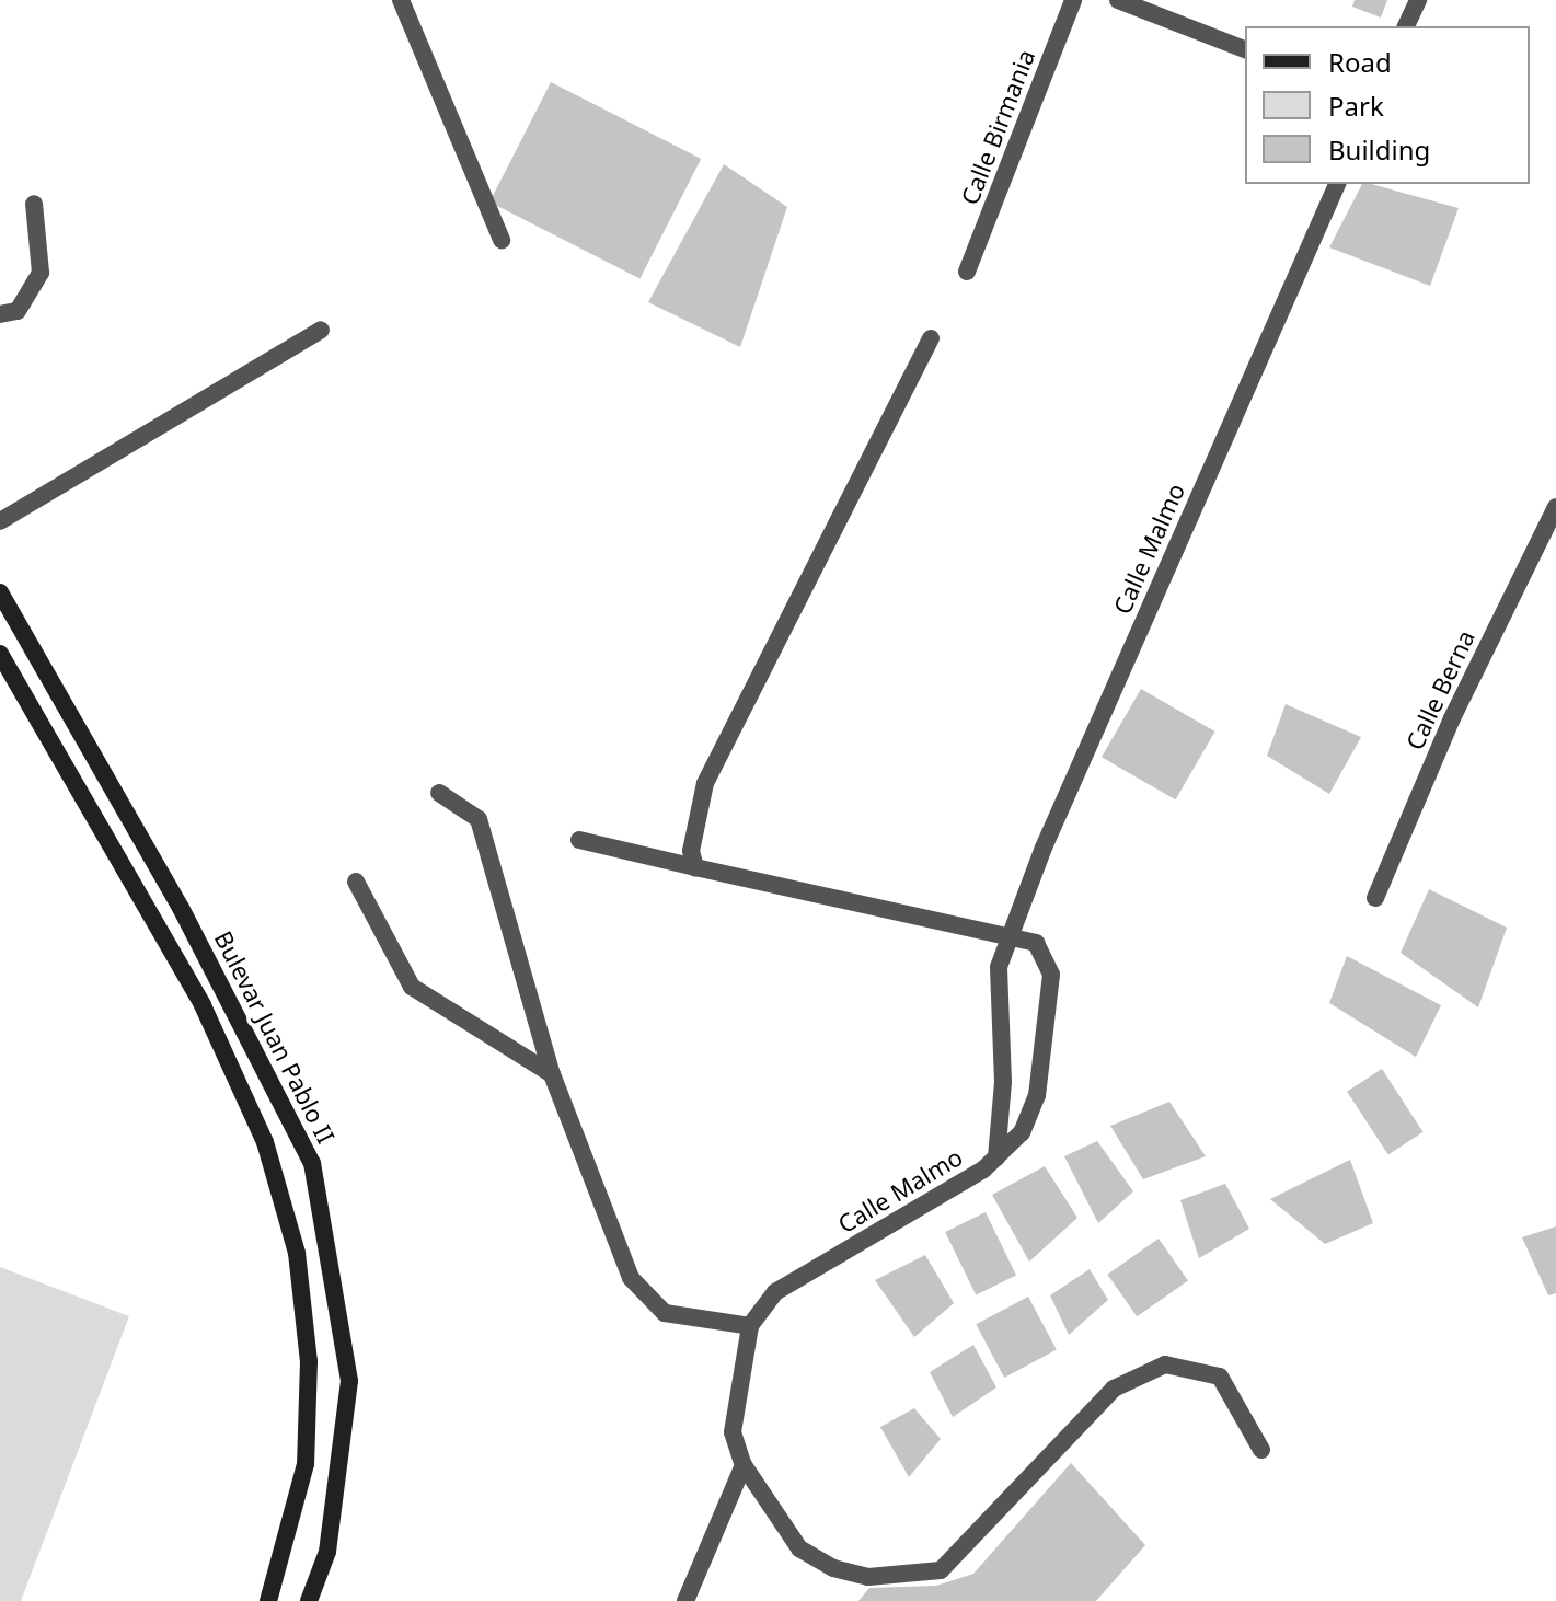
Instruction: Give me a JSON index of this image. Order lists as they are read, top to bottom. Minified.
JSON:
{"streets":{"main road":["Bulevar Juan Pablo II"],"street":["Calle Birmania","Calle Malmo","Calle Berna"]},"legend":["Road","Park","Building"]}
